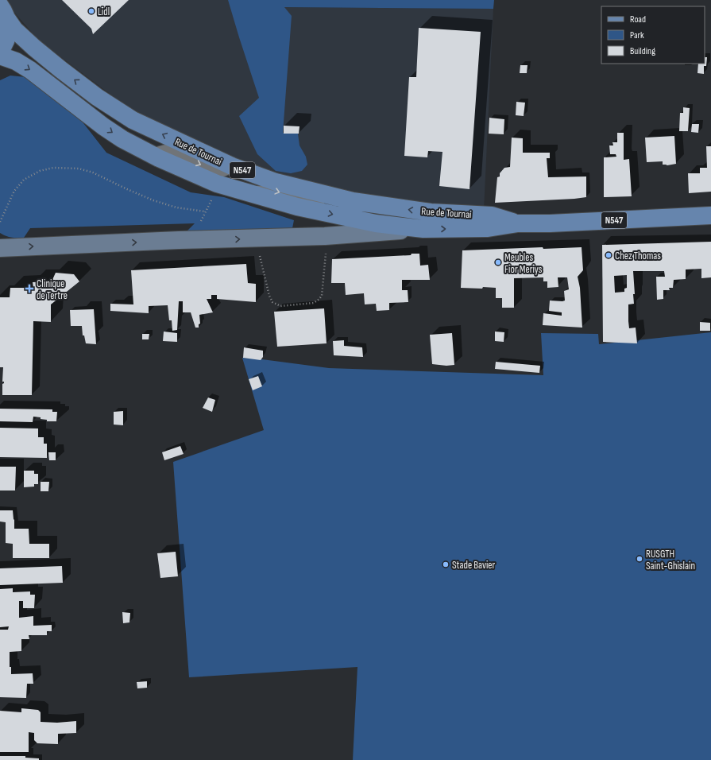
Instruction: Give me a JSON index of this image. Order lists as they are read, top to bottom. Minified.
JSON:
{"streets":{"main road":["Rue de Tournai","N547"]},"places":{"other":["Lidl","Chez Thomas","Meubles Fior Meriys","RUSGTH Saint-Ghislain","Stade Bavier"],"health":["Clinique de Tertre"]},"legend":["Road","Park","Building"]}
